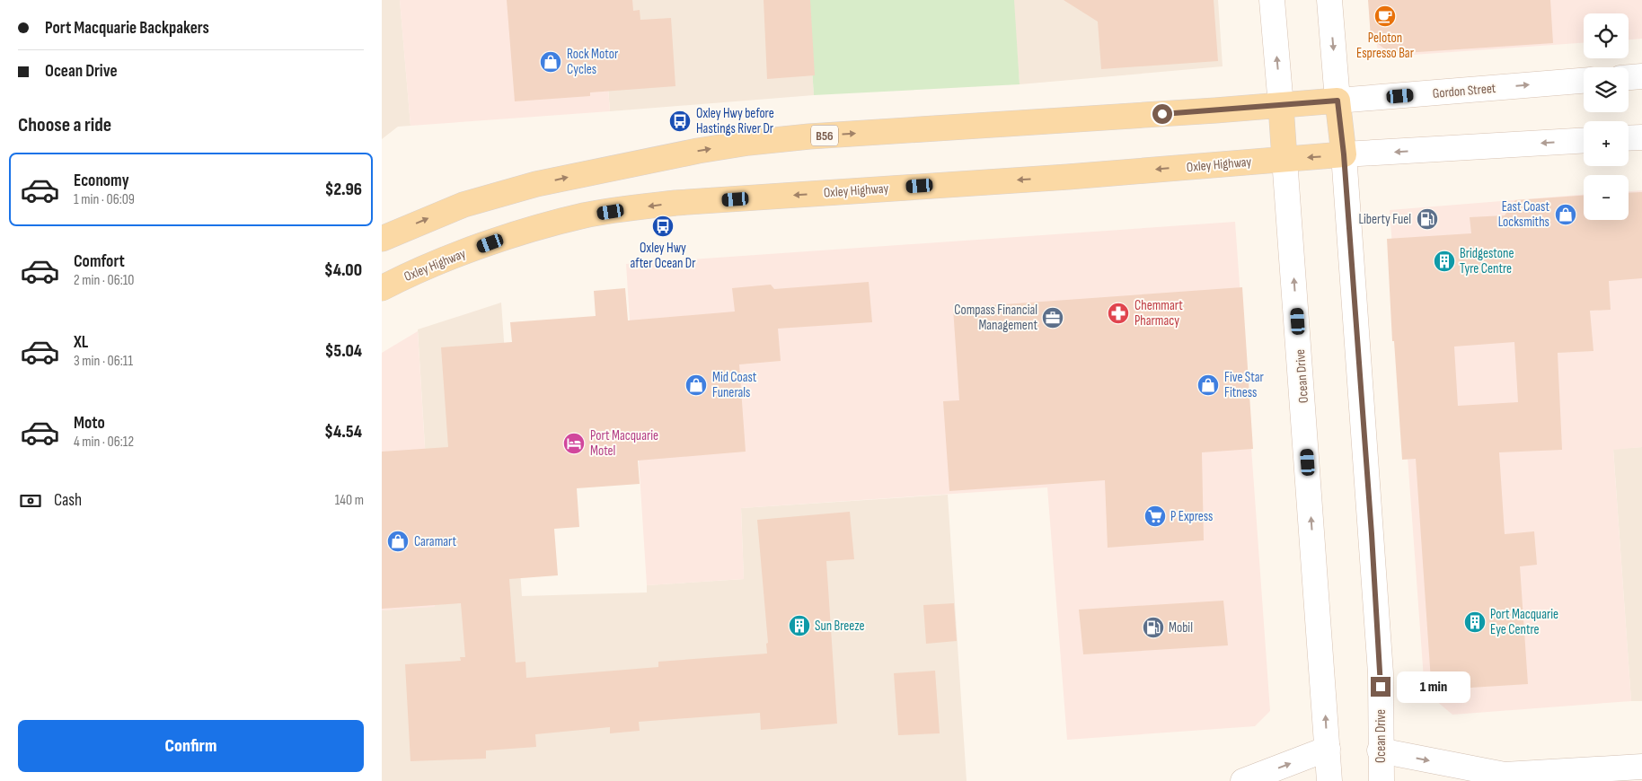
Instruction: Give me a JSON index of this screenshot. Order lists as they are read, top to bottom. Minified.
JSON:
{"streets":{"main road":["Gordon Street","B56","Oxley Highway","Ocean Drive"]},"crossings":[["Gordon Street","B56"],["Oxley Highway","Ocean Drive"]],"places":{"cafe":["Peloton Espresso Bar"],"shop":["Rock Motor Cycles","East Coast Locksmiths","Mid Coast Funerals","Five Star Fitness","Caramart"],"bus stop":["Oxley Hwy before Hastings River Dr","Oxley Hwy after Ocean Dr"],"fuel station":["Liberty Fuel","Mobil"],"building":["Bridgestone Tyre Centre","Port Macquarie Eye Centre","Sun Breeze"],"pharmacy":["Chemmart Pharmacy"],"office":["Compass Financial Management"],"hotel":["Port Macquarie Motel"],"supermarket":["P Express"]},"page":{"banner":["Port Macquarie Backpakers","Ocean Drive"],"map_buttons":["+","−"],"heading":"Choose a ride","list":[{"name":"Economy","note":"1 min · 06:09","value":"$2.96"},{"name":"Comfort","note":"2 min · 06:10","value":"$4.00"},{"name":"XL","note":"3 min · 06:11","value":"$5.04"},{"name":"Moto","note":"4 min · 06:12","value":"$4.54"}],"pay":["Cash","140 m"],"bubble":"1 min","buttons":"Confirm"}}
